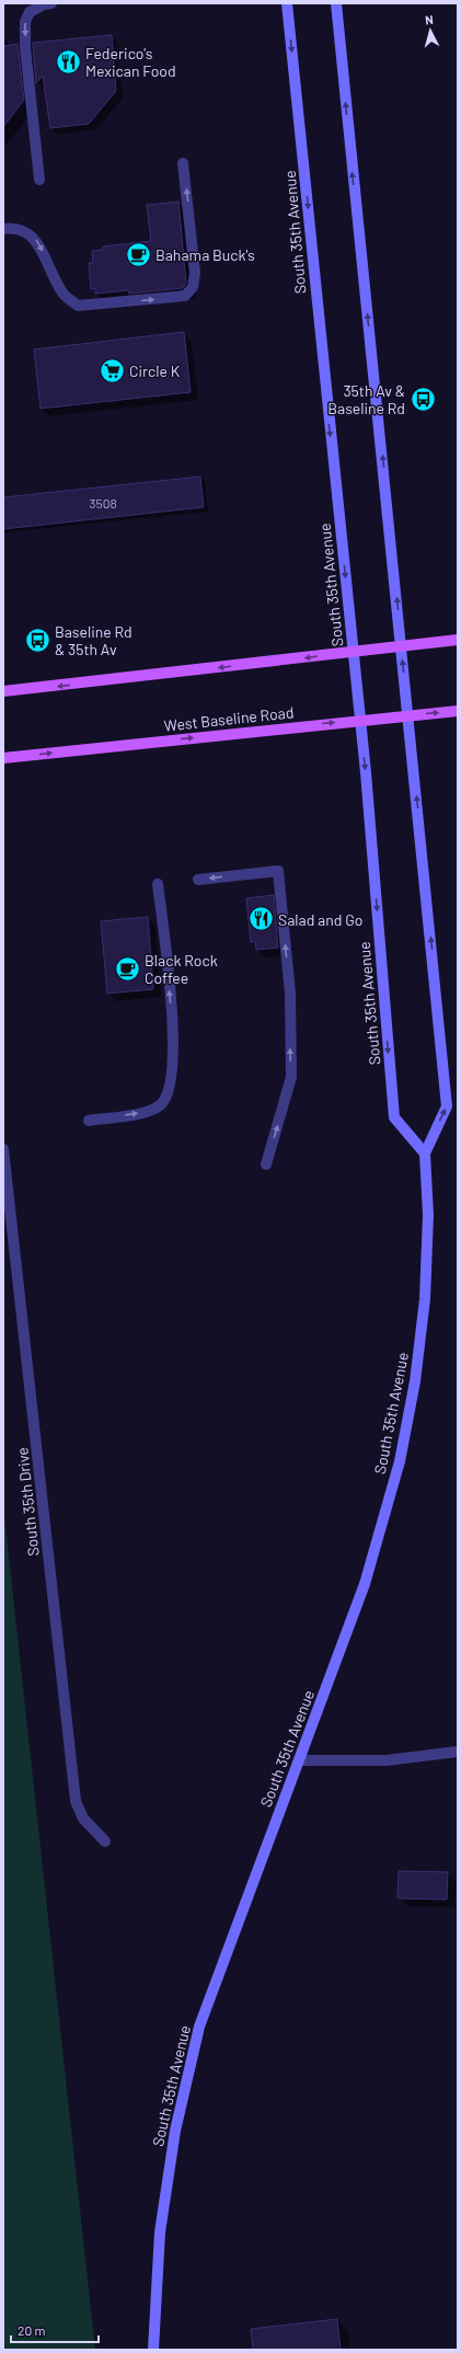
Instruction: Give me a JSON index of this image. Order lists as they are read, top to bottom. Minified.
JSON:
{"streets":{"main road":["South 35th Avenue","West Baseline Road"],"street":["South 35th Drive"]},"crossings":[["South 35th Avenue","West Baseline Road"]],"places":{"restaurant":["Federico's Mexican Food","Salad and Go"],"cafe":["Bahama Buck's","Black Rock Coffee"],"supermarket":["Circle K"],"bus stop":["35th Av & Baseline Rd","Baseline Rd & 35th Av"]},"house_numbers":["3508"],"scale_bar":"20 m","north":"top"}
